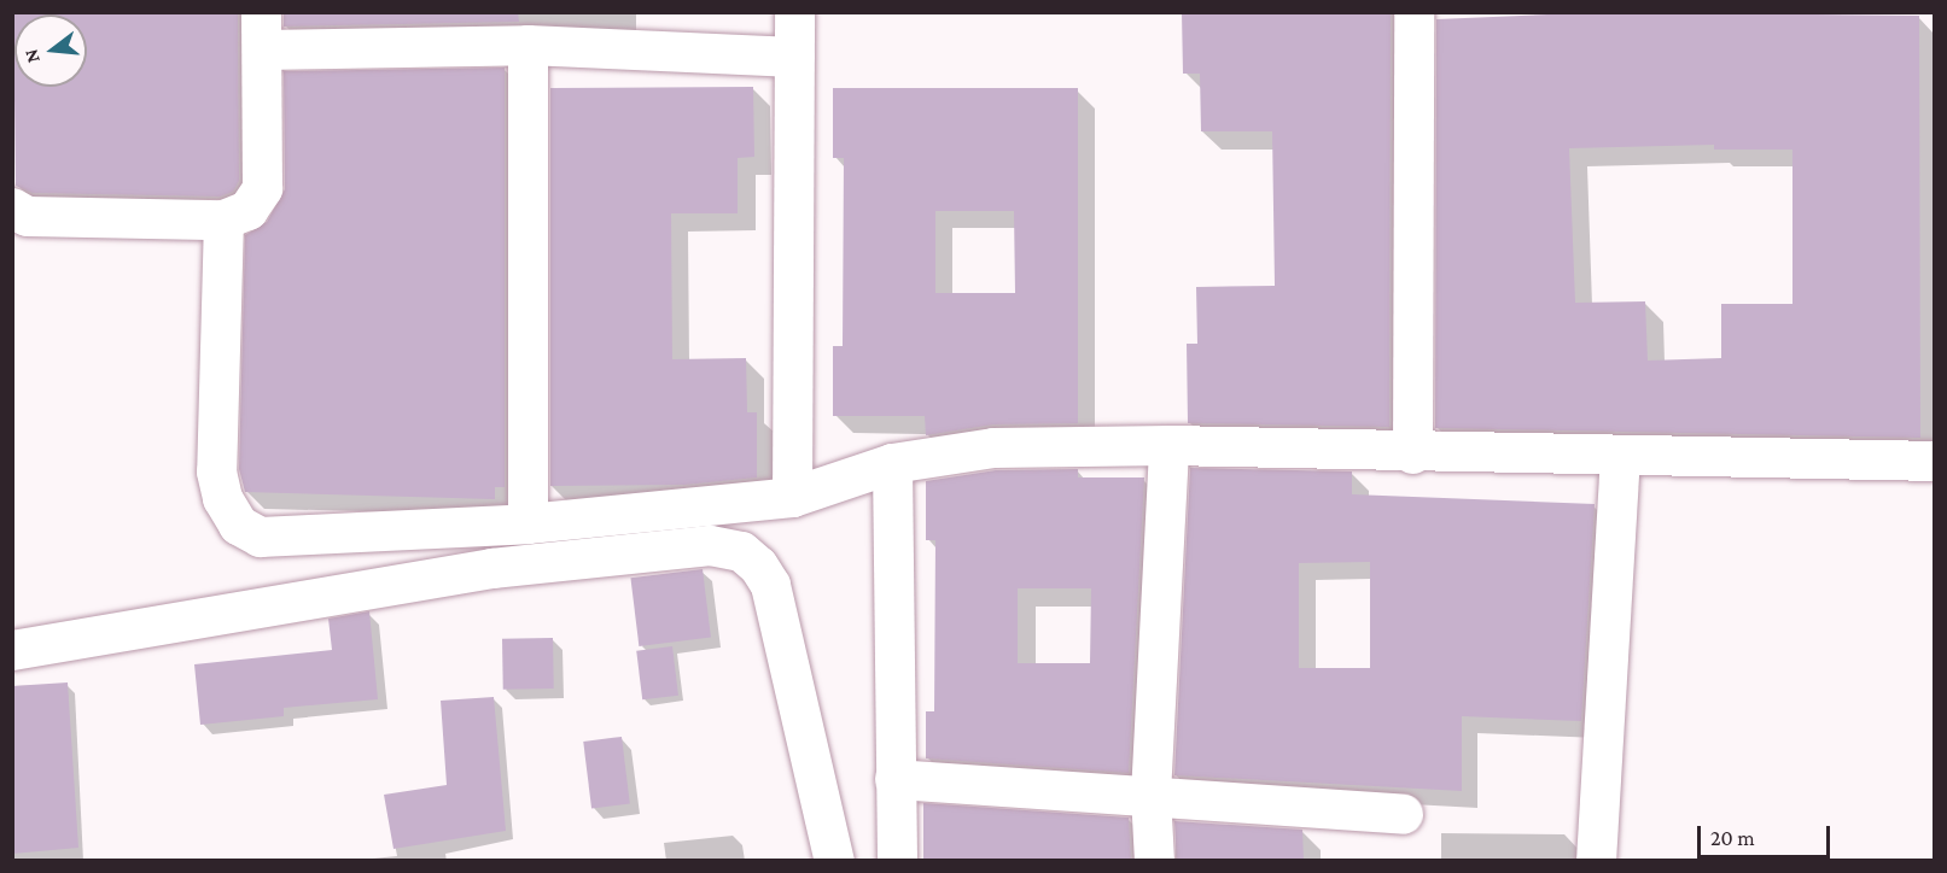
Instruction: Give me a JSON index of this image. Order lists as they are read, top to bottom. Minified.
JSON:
{"scale_bar":"20 m","north":"left"}
